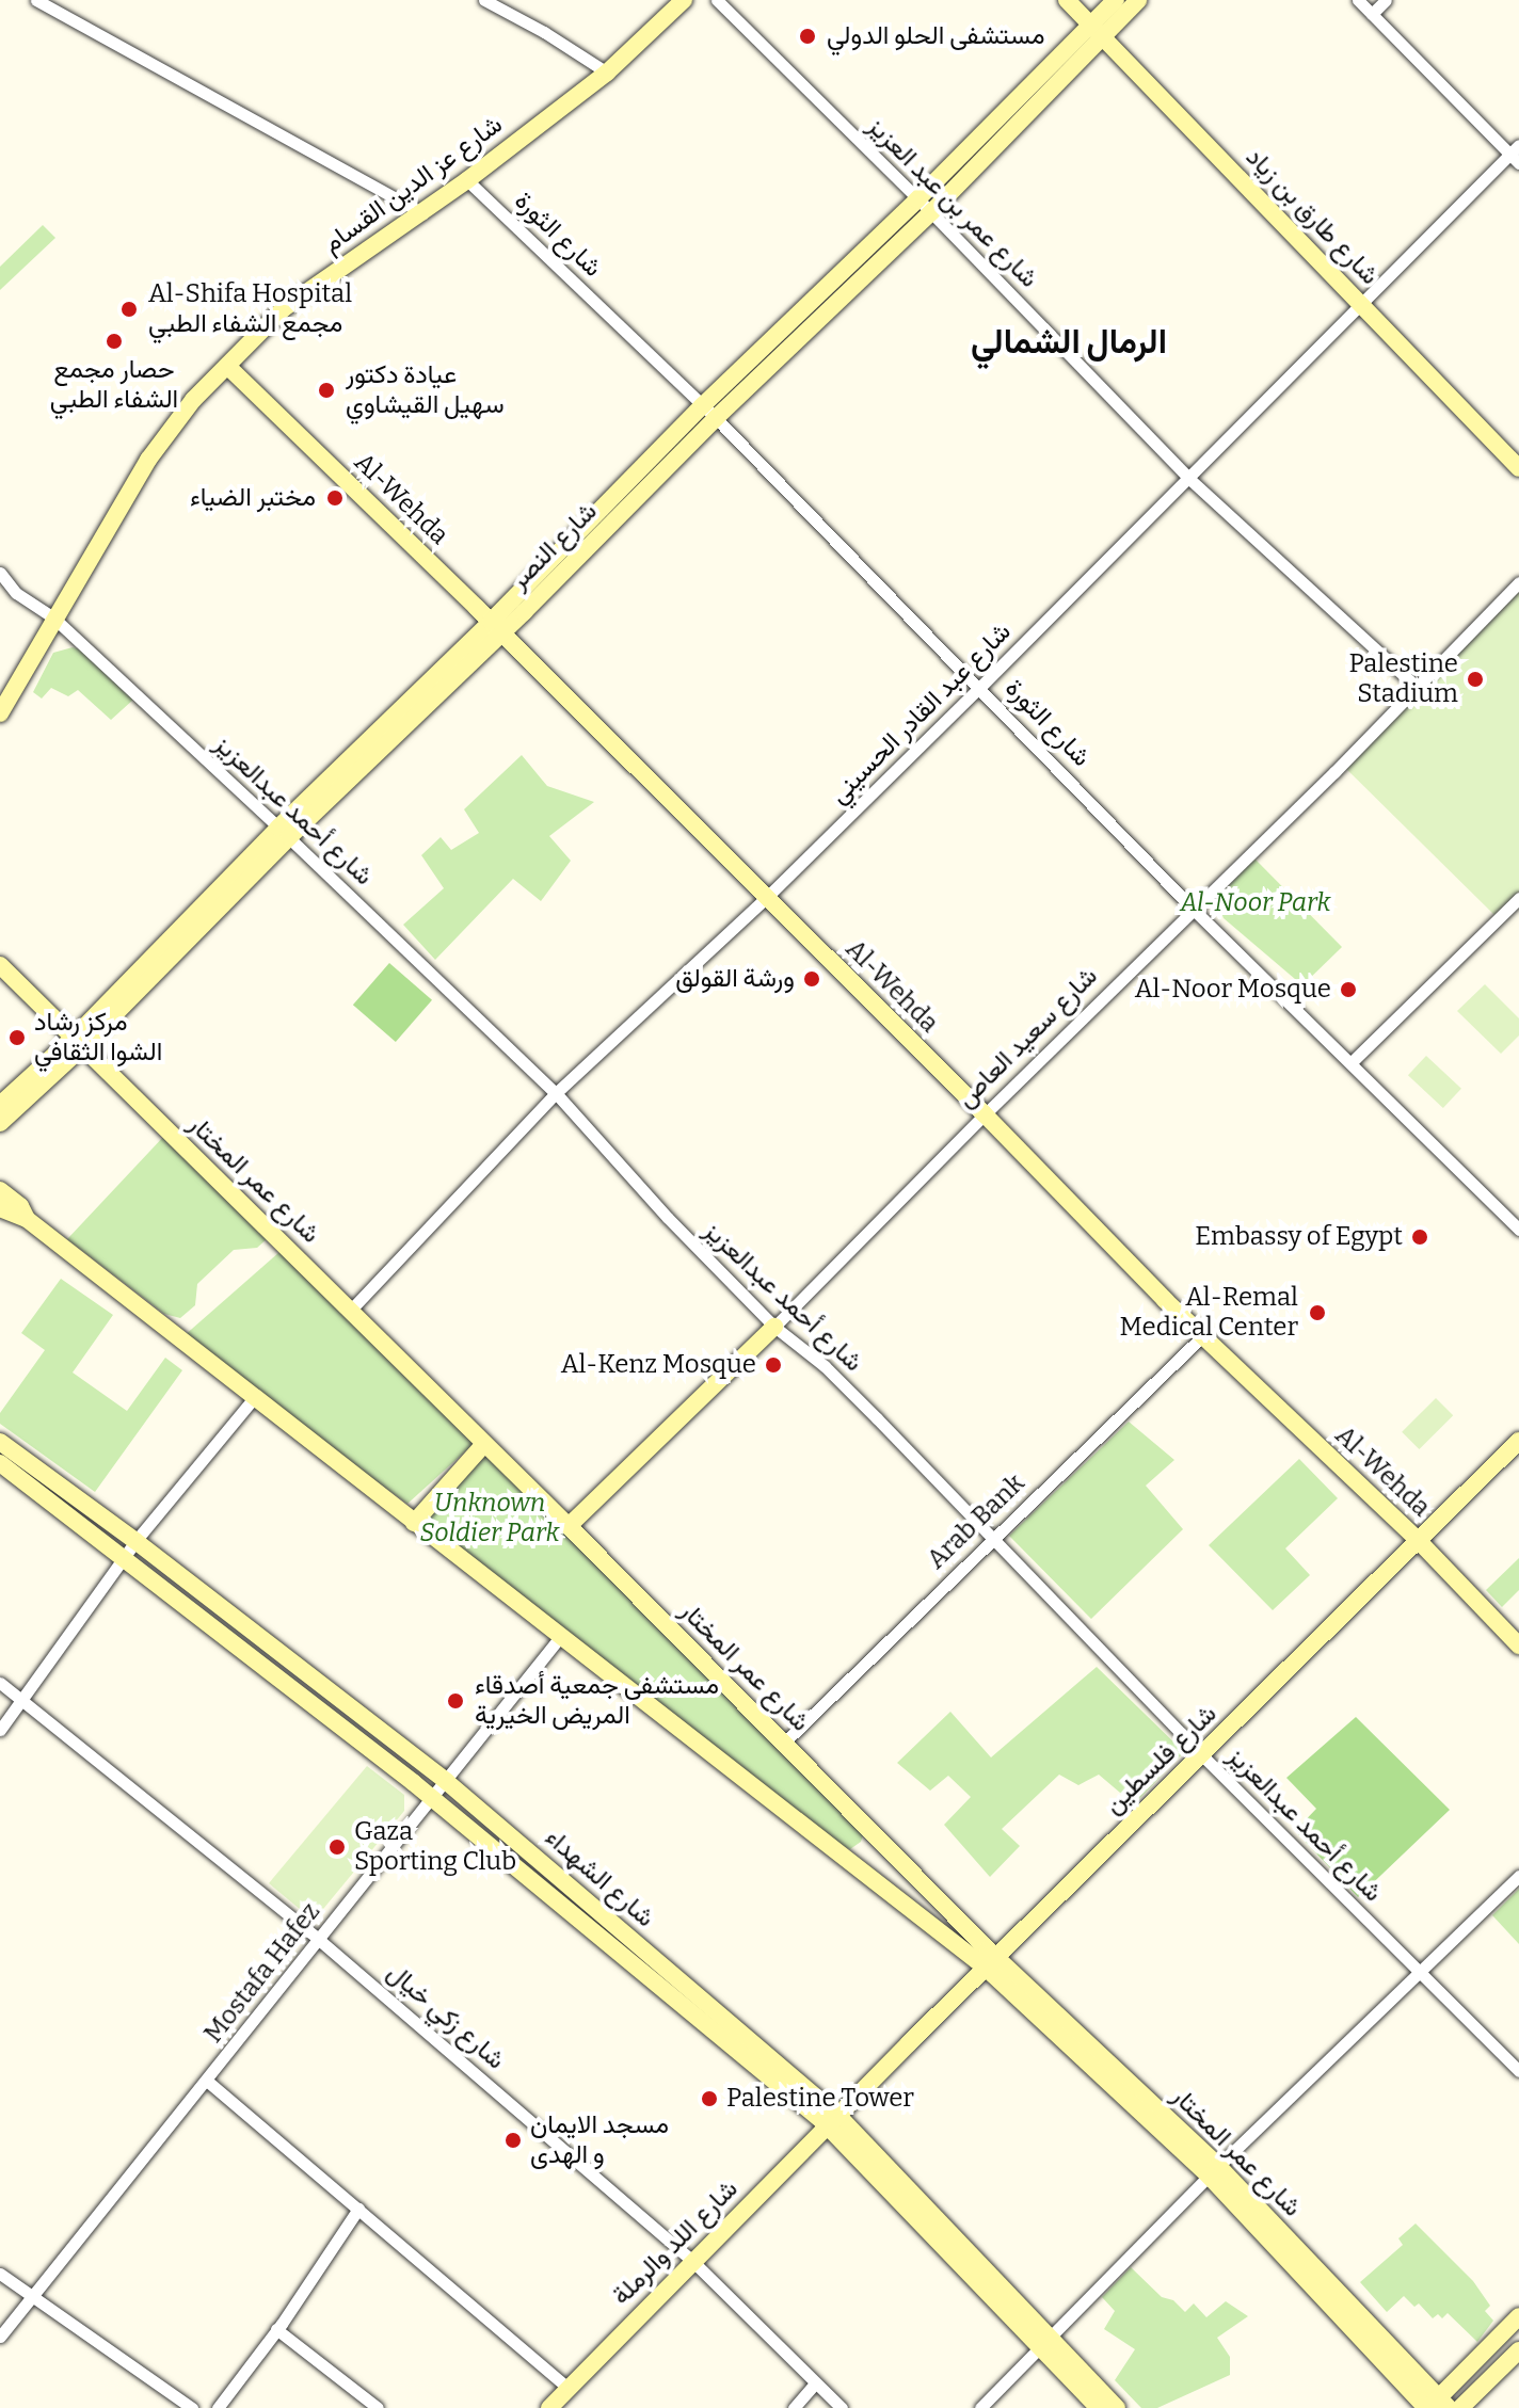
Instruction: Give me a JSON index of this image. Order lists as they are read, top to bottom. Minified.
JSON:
{"streets":{"main road":["شارع عز الدين القسام","شارع طارق بن زياد","Al-Wehda","شارع النصر","شارع سعيد العاص","شارع عمر المختار","شارع فلسطين","شارع الشهداء","شارع اللد والرملة"],"street":["شارع عمر بن عبد العزيز","شارع الثورة","شارع عبد القادر الحسيني","شارع أحمد عبدالعزيز","Arab Bank","Mostafa Hafez","شارع زكي خيال"]},"crossings":[["شارع عز الدين القسام","شارع الثورة"],["شارع عز الدين القسام","Al-Wehda"],["شارع عز الدين القسام","شارع أحمد عبدالعزيز"],["شارع عمر بن عبد العزيز","شارع النصر"],["شارع عمر بن عبد العزيز","شارع عبد القادر الحسيني"],["شارع عمر بن عبد العزيز","شارع سعيد العاص"],["شارع طارق بن زياد","شارع النصر"],["شارع طارق بن زياد","شارع عبد القادر الحسيني"],["شارع الثورة","شارع النصر"],["شارع الثورة","شارع عبد القادر الحسيني"],["شارع الثورة","شارع سعيد العاص"],["Al-Wehda","شارع النصر"],["Al-Wehda","شارع عبد القادر الحسيني"],["Al-Wehda","شارع سعيد العاص"],["Al-Wehda","Arab Bank"],["Al-Wehda","شارع فلسطين"],["شارع النصر","شارع أحمد عبدالعزيز"],["شارع النصر","شارع عمر المختار"],["شارع عبد القادر الحسيني","شارع أحمد عبدالعزيز"],["شارع عبد القادر الحسيني","شارع عمر المختار"],["شارع أحمد عبدالعزيز","شارع سعيد العاص"],["شارع أحمد عبدالعزيز","Arab Bank"],["شارع أحمد عبدالعزيز","شارع فلسطين"],["شارع سعيد العاص","شارع عمر المختار"],["شارع عمر المختار","Arab Bank"],["شارع عمر المختار","شارع فلسطين"],["شارع عمر المختار","Mostafa Hafez"],["شارع فلسطين","شارع الشهداء"],["شارع فلسطين","شارع اللد والرملة"],["شارع الشهداء","Mostafa Hafez"],["شارع الشهداء","شارع اللد والرملة"],["Mostafa Hafez","شارع زكي خيال"],["شارع زكي خيال","شارع اللد والرملة"]],"districts":["الرمال الشمالي"],"parks":["Al-Noor Park","Unknown Soldier Park"],"places":["مستشفى الحلو الدولي","Al-Shifa Hospital مجمع الشفاء الطبي","حصار مجمع الشفاء الطبي","عيادة دكتور سهيل القيشاوي","مختبر الضياء","Palestine Stadium","ورشة القولق","Al-Noor Mosque","مركز رشاد الشوا الثقافي","Embassy of Egypt","Al-Remal Medical Center","Al-Kenz Mosque","مستشفى جمعية أصدقاء المريض الخيرية","Gaza Sporting Club","Palestine Tower","مسجد الايمان و الهدى"]}
